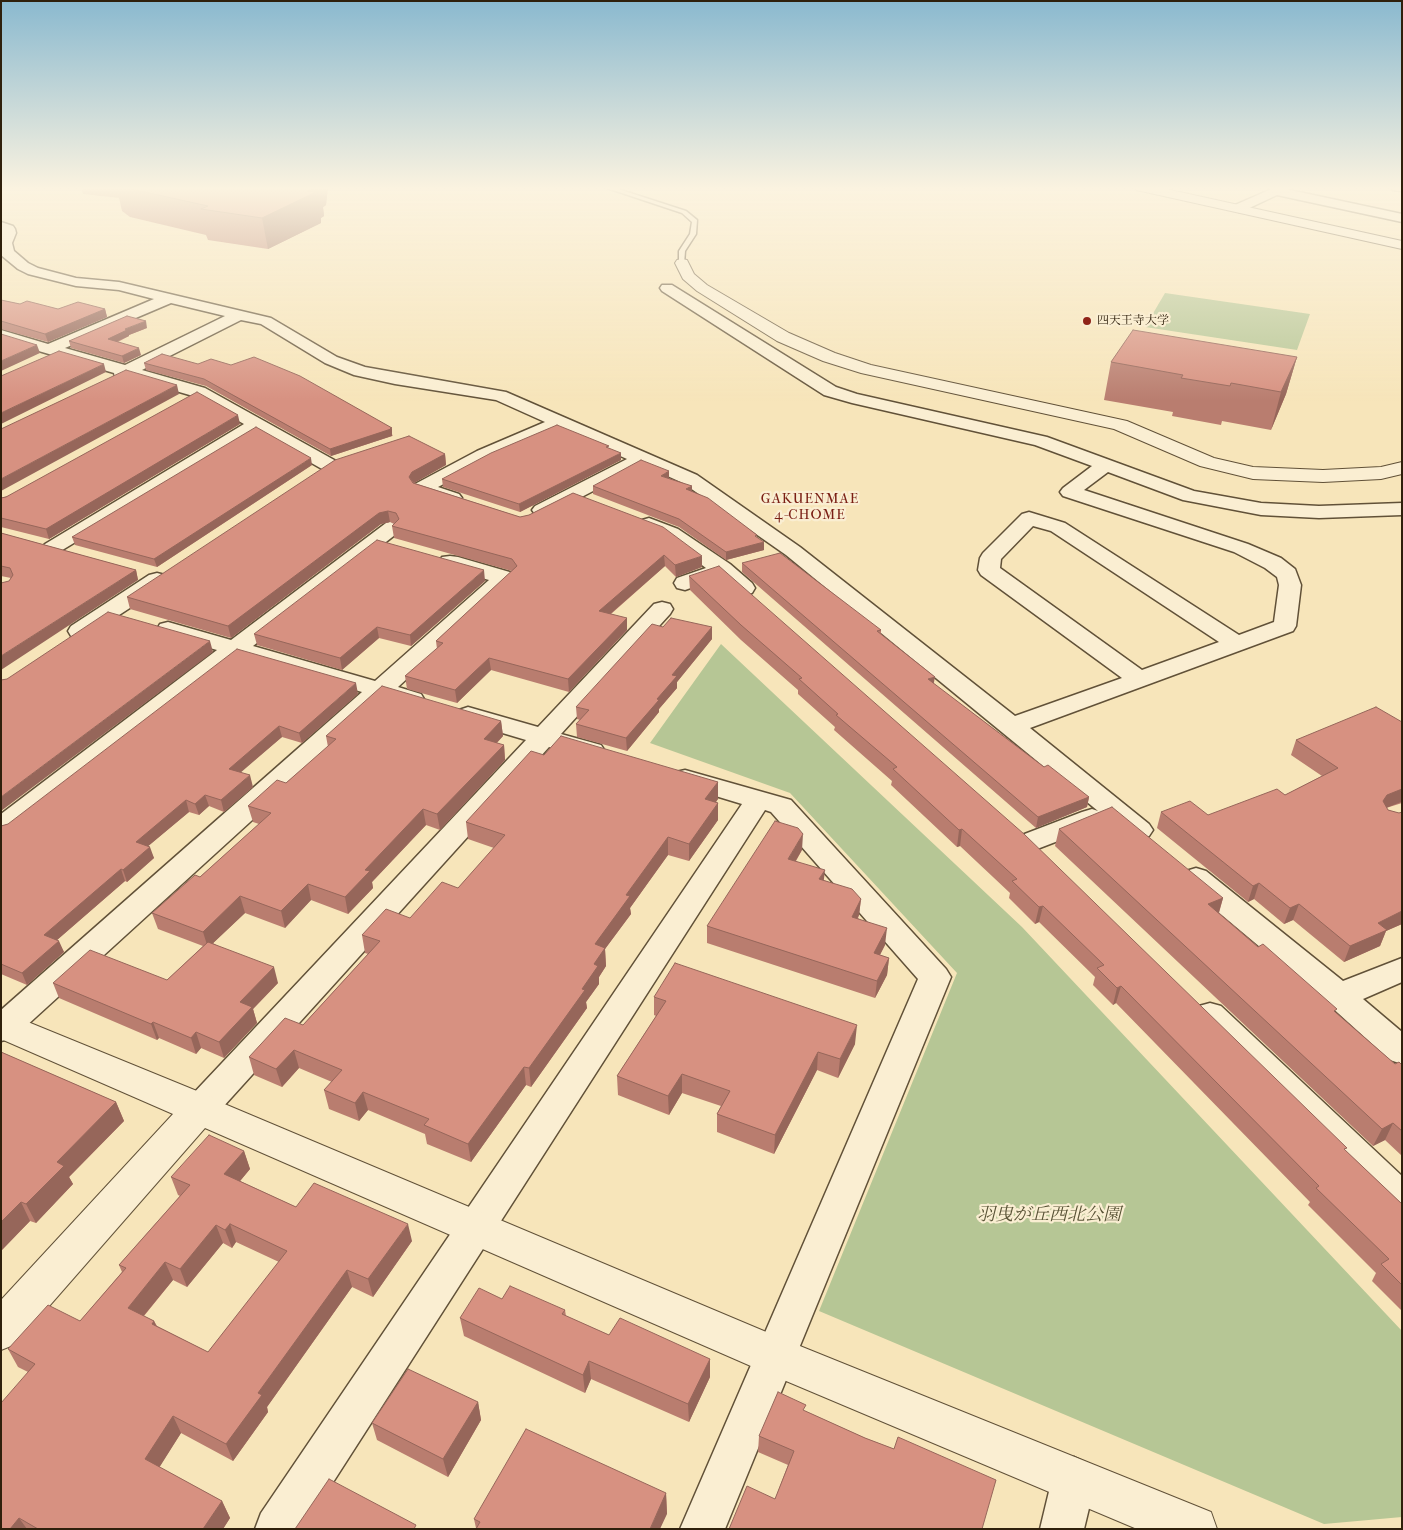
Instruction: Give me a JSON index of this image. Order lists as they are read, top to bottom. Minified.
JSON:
{"districts":["GAKUENMAE 4-CHOME"],"parks":["羽曳が丘西北公園"],"places":["四天王寺大学"]}
